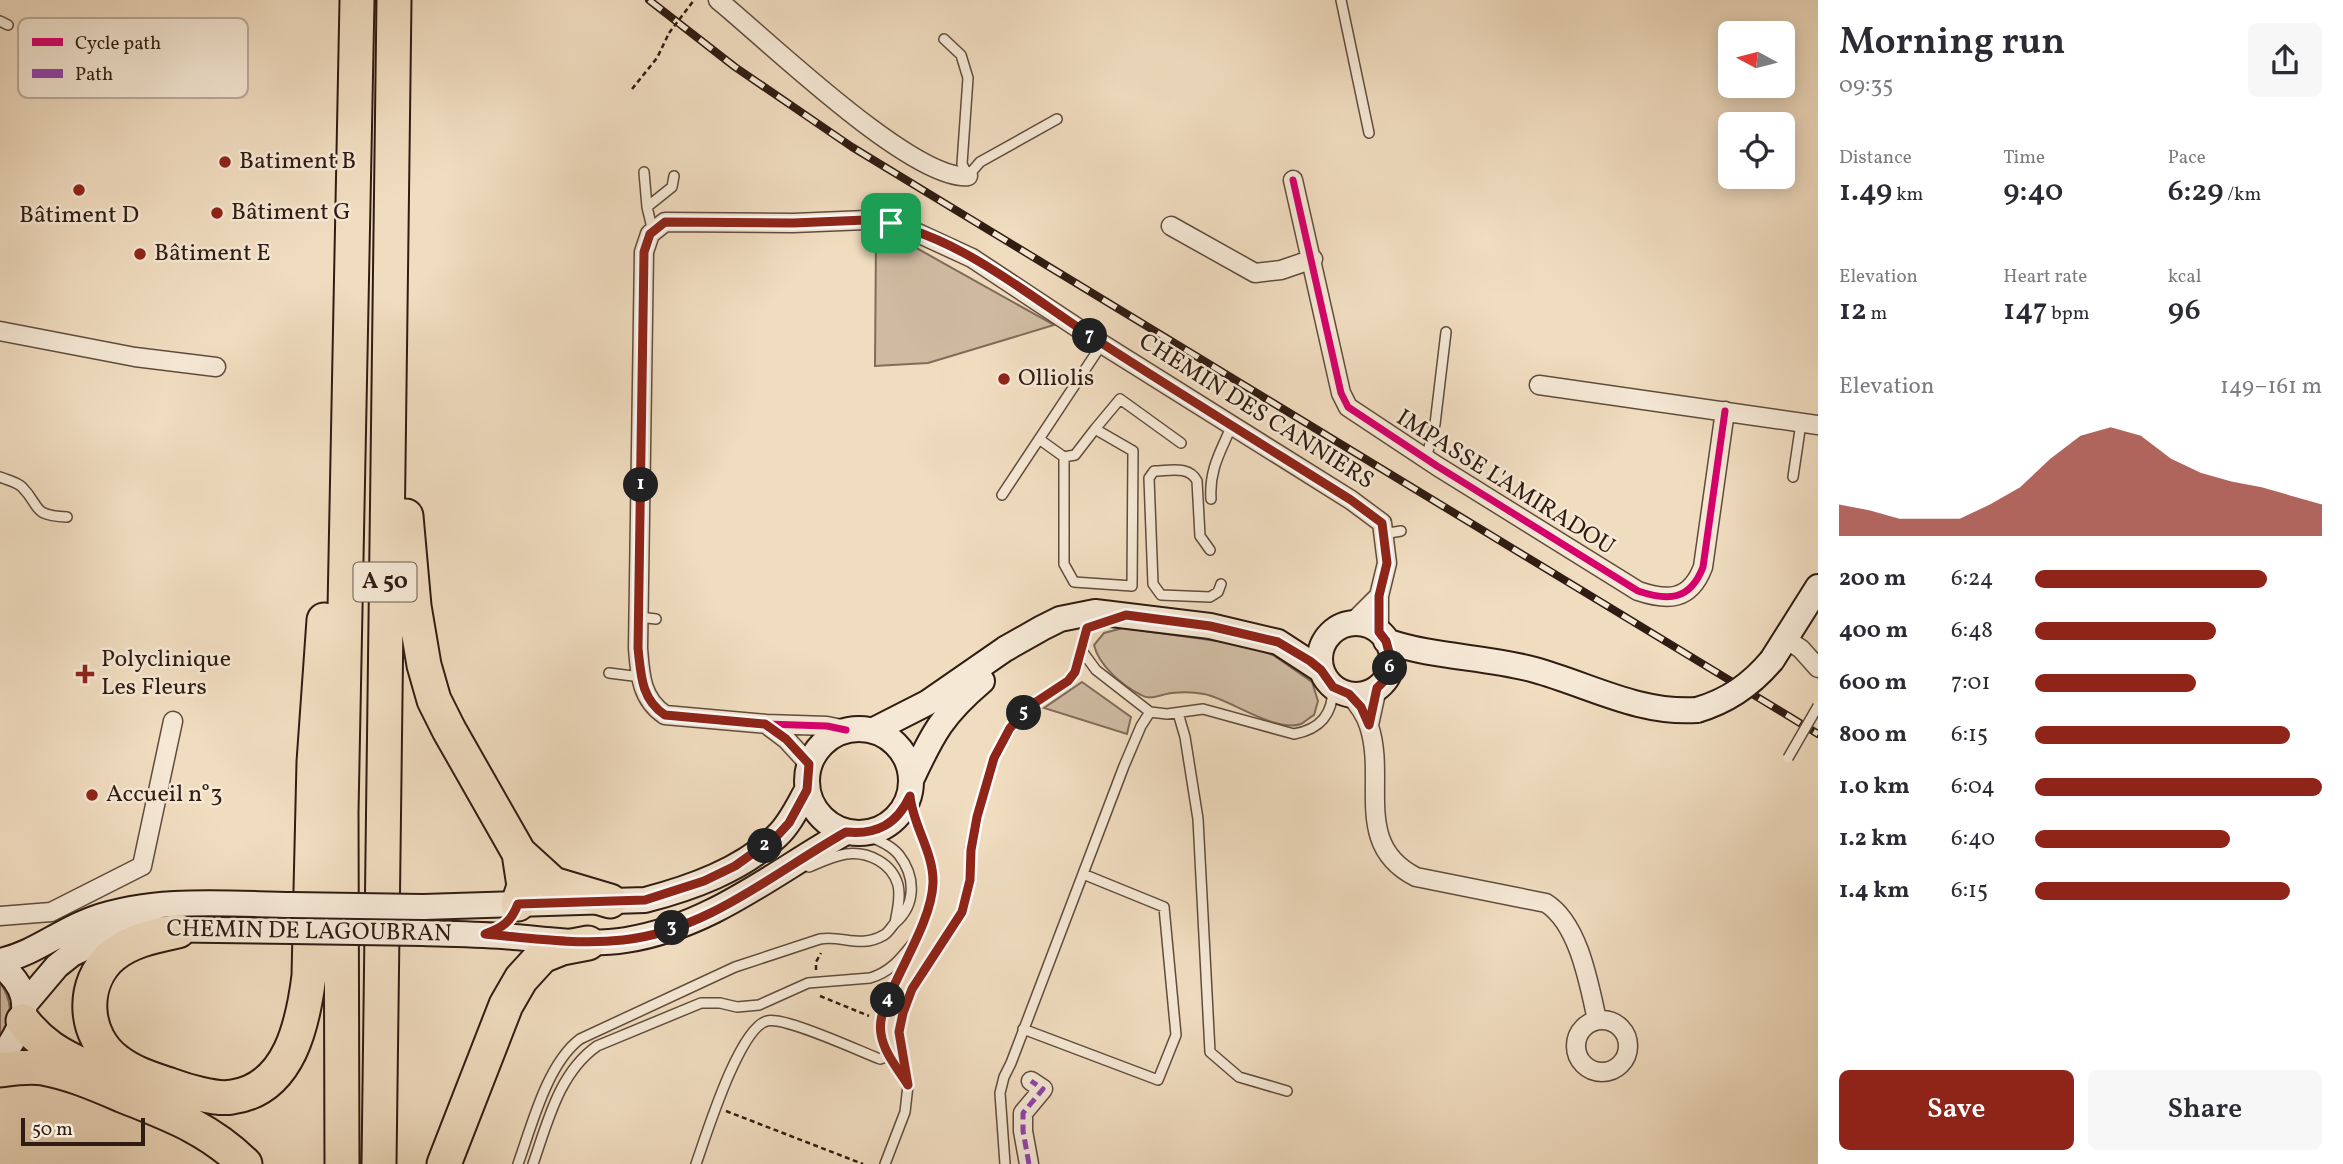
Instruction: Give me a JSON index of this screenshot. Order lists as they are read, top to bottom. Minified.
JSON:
{"streets":{"highway":["A 50"],"main road":["CHEMIN DE LAGOUBRAN"],"street":["CHEMIN DES CANNIERS","IMPASSE L'AMIRADOU"]},"places":{"other":["Batiment B","Bâtiment D","Bâtiment G","Bâtiment E","Olliolis","Accueil n°3"],"health":["Polyclinique Les Fleurs"]},"legend":["Cycle path","Path"],"scale_bar":"50 m","north":"left","page":{"heading":["Morning run","09:35"],"stats":[["Distance","1.49 km"],["Time","9:40"],["Pace","6:29 /km"],["Elevation","12 m"],["Heart rate","147 bpm"],["kcal","96"]],"pins":["7","1","6","5","2","3","4"],"chart":["Elevation","149–161 m"],"list":[{"name":"200 m","note":"6:24"},{"name":"400 m","note":"6:48"},{"name":"600 m","note":"7:01"},{"name":"800 m","note":"6:15"},{"name":"1.0 km","note":"6:04"},{"name":"1.2 km","note":"6:40"},{"name":"1.4 km","note":"6:15"}],"buttons":["Save","Share"],"scale":"50 m"}}
